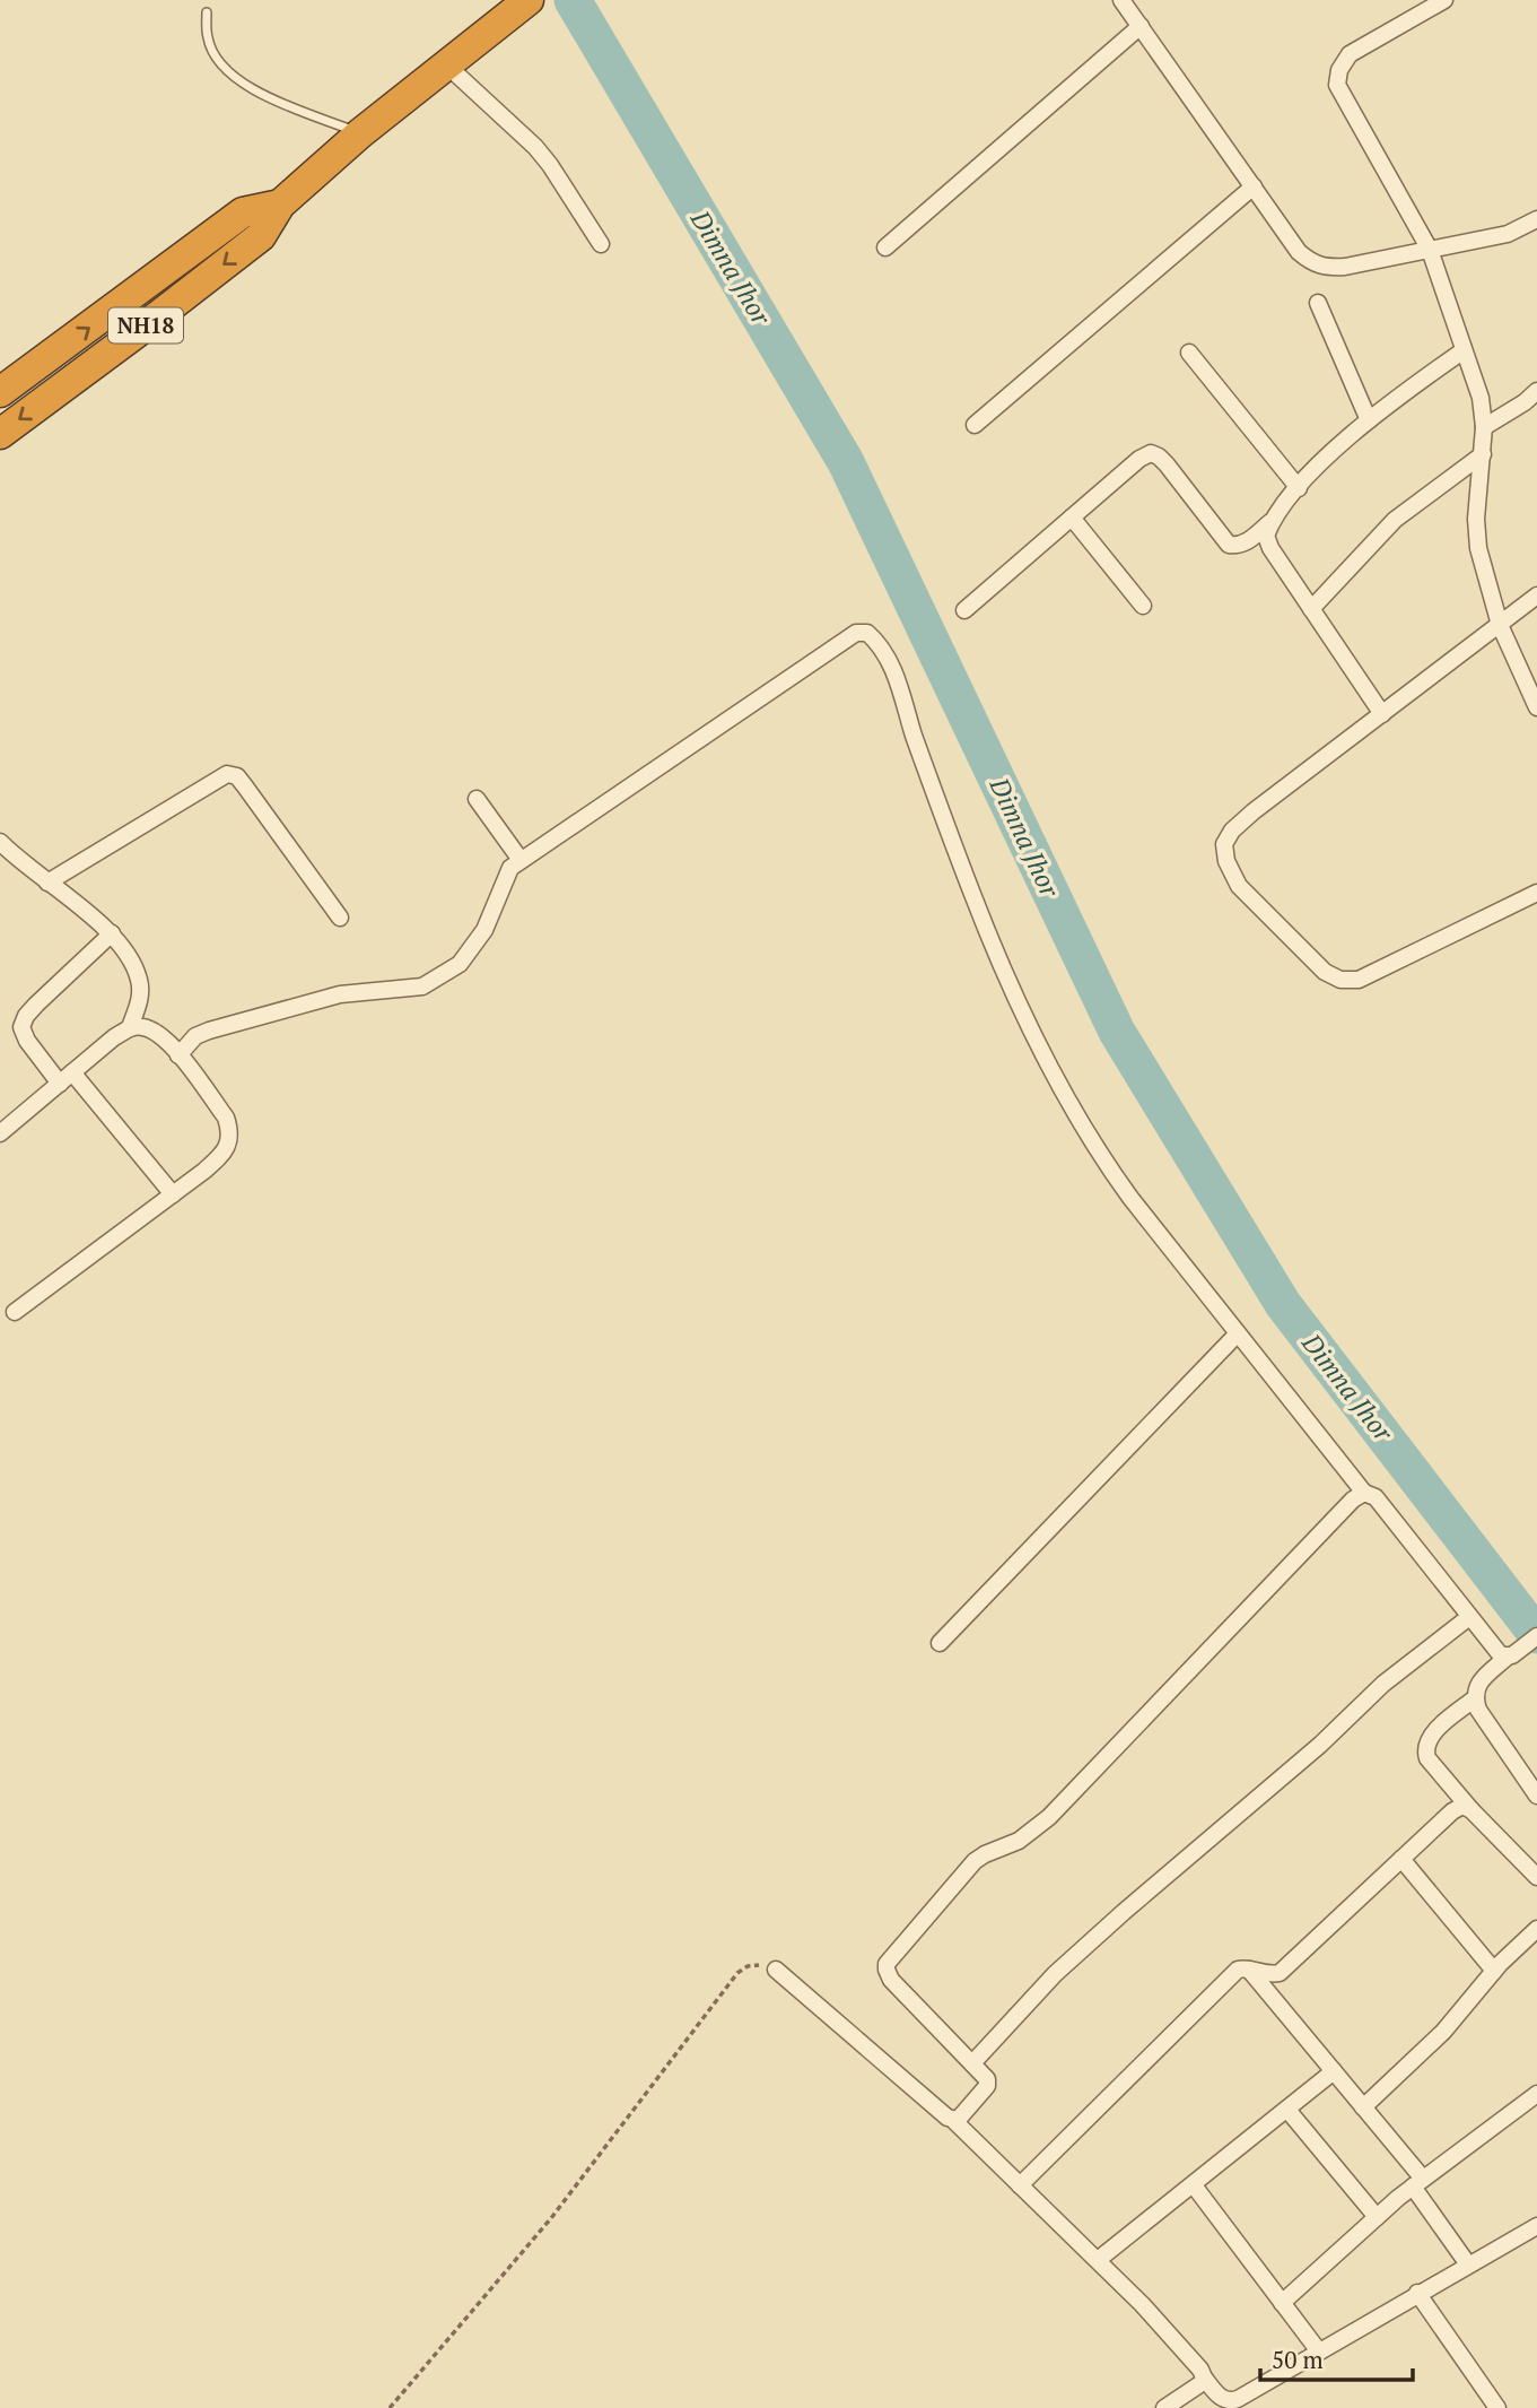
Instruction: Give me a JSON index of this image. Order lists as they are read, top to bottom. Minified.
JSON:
{"streets":{"highway":["NH18"]},"water":["Dimna Jhor"],"scale_bar":"50 m"}
